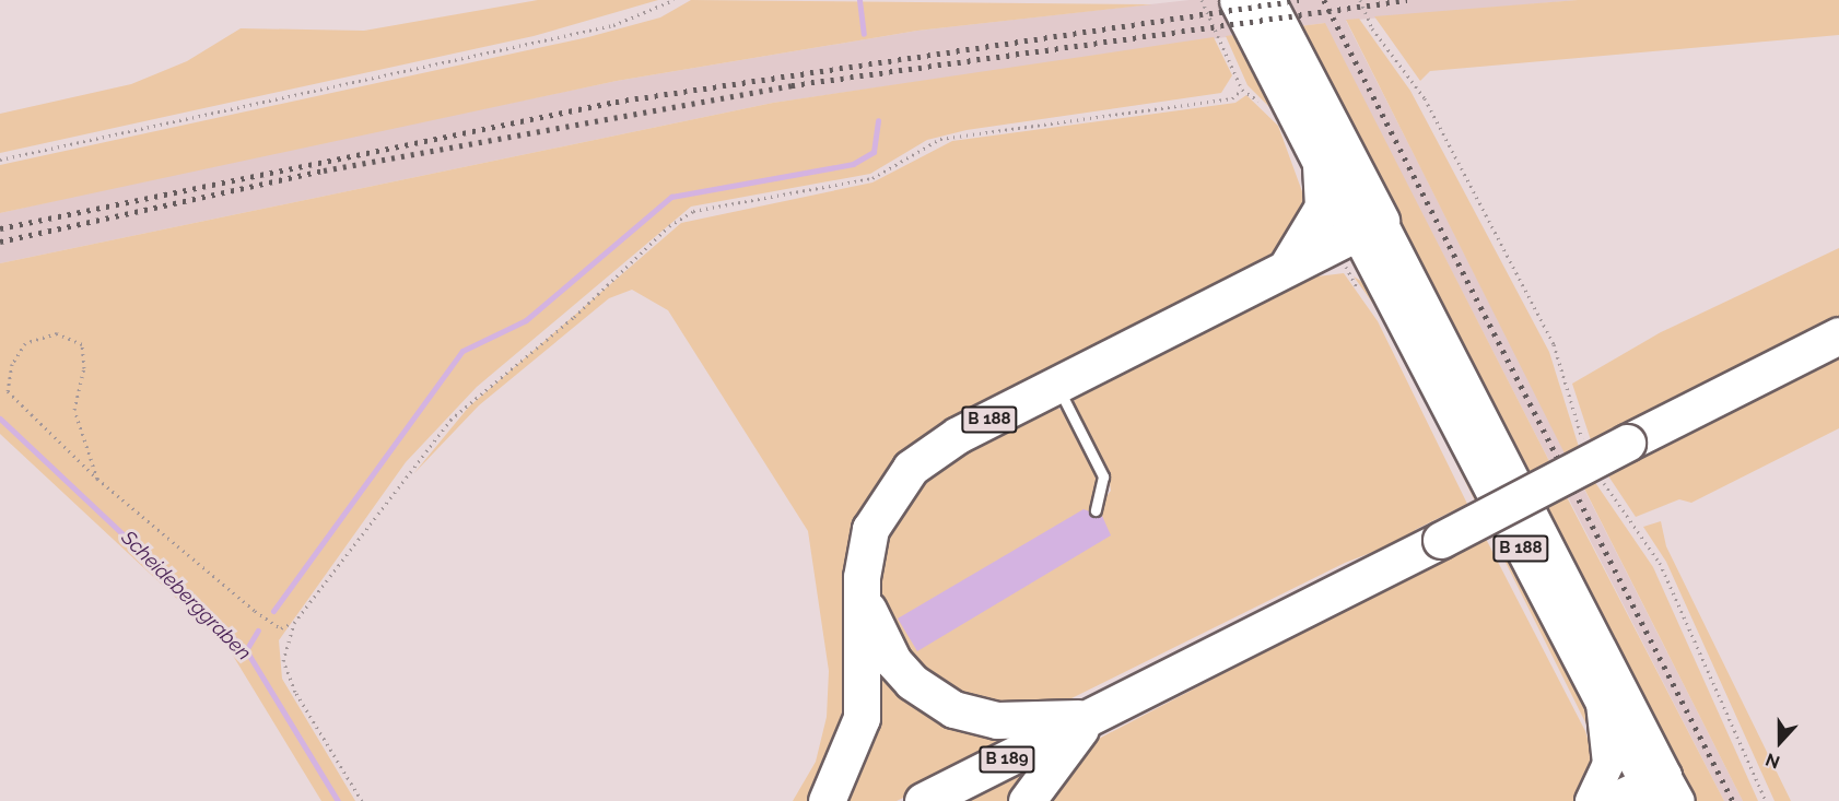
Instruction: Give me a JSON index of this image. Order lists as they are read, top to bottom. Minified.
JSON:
{"streets":{"highway":["B 188","B 189"]},"crossings":[["B 188","B 189"]],"water":["Scheideberggraben"],"north":"bottom"}
